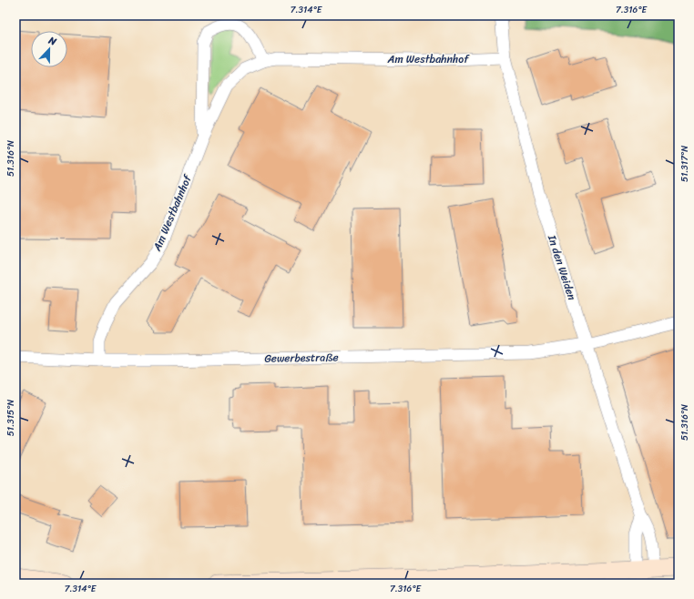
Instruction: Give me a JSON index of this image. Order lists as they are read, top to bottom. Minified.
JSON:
{"streets":{"street":["Am Westbahnhof","In den Weiden","Gewerbestraße"]},"crossings":[["Am Westbahnhof","In den Weiden"],["Am Westbahnhof","Gewerbestraße"],["In den Weiden","Gewerbestraße"]],"north":"top","coordinates":["7.314°E","7.316°E","51.316°N","51.317°N","51.315°N"]}
